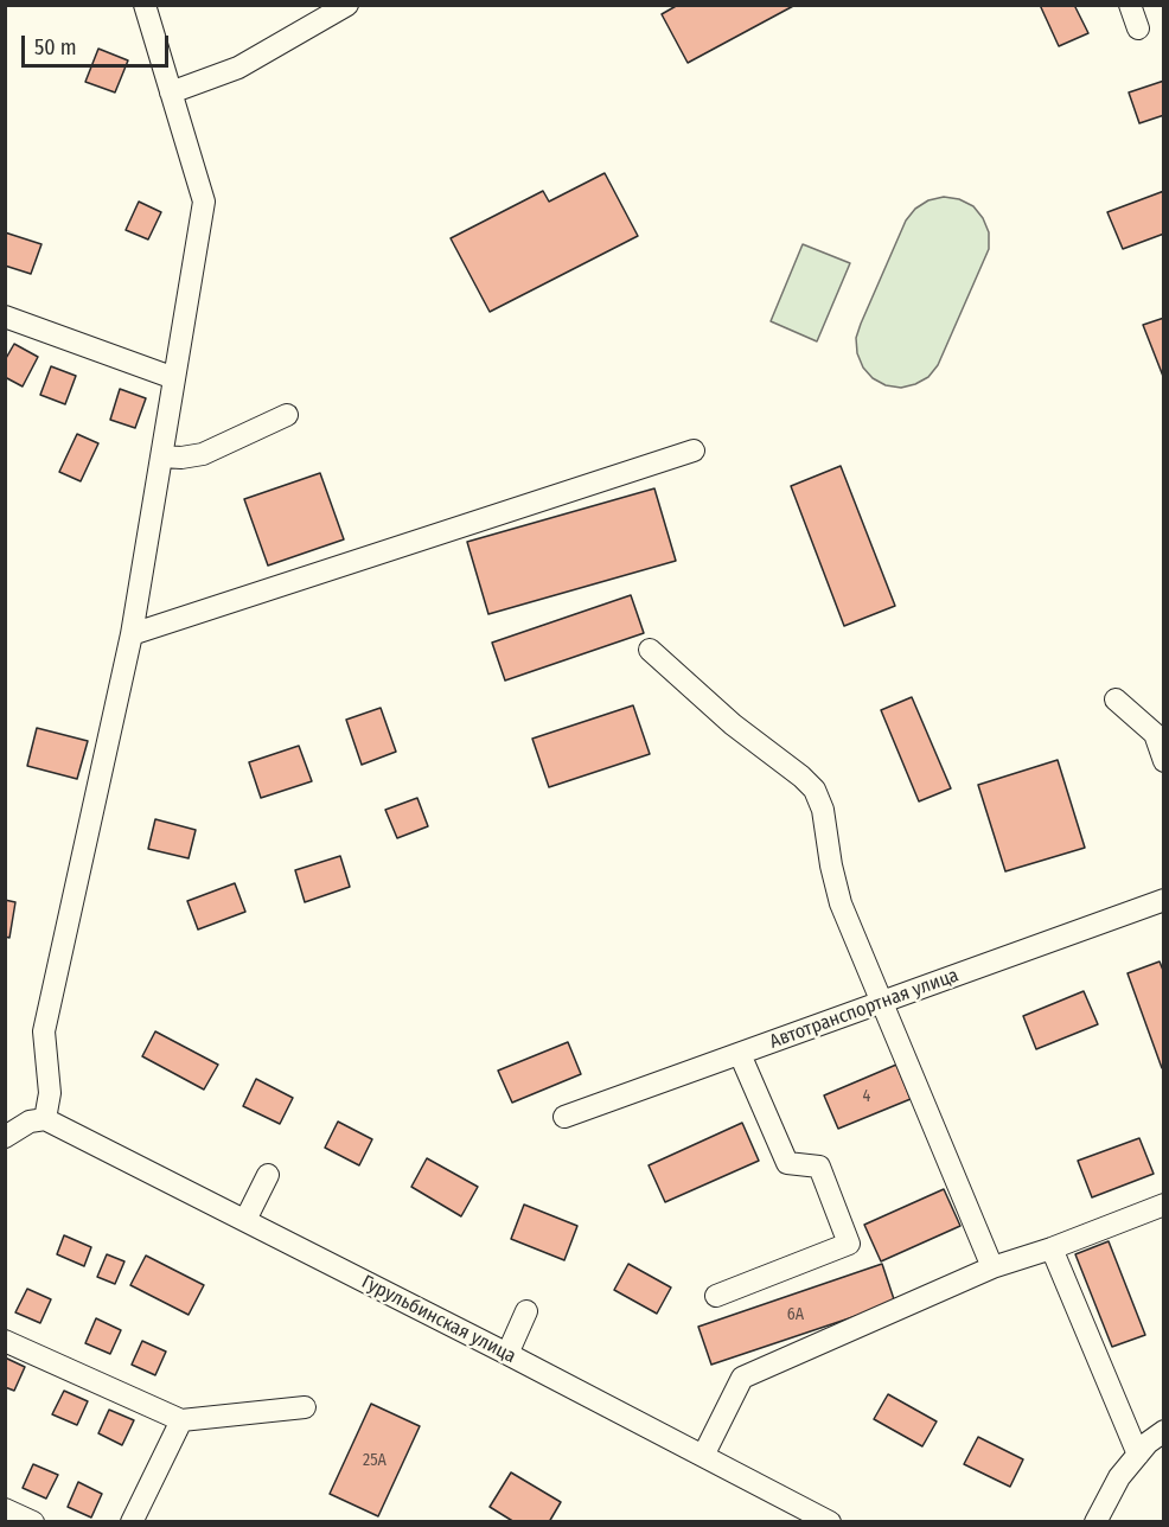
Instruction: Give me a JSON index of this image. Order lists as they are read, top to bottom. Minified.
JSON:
{"streets":{"street":["Автотранспортная улица","Гурульбинская улица"]},"house_numbers":["4","6А","25А"],"scale_bar":"50 m"}
